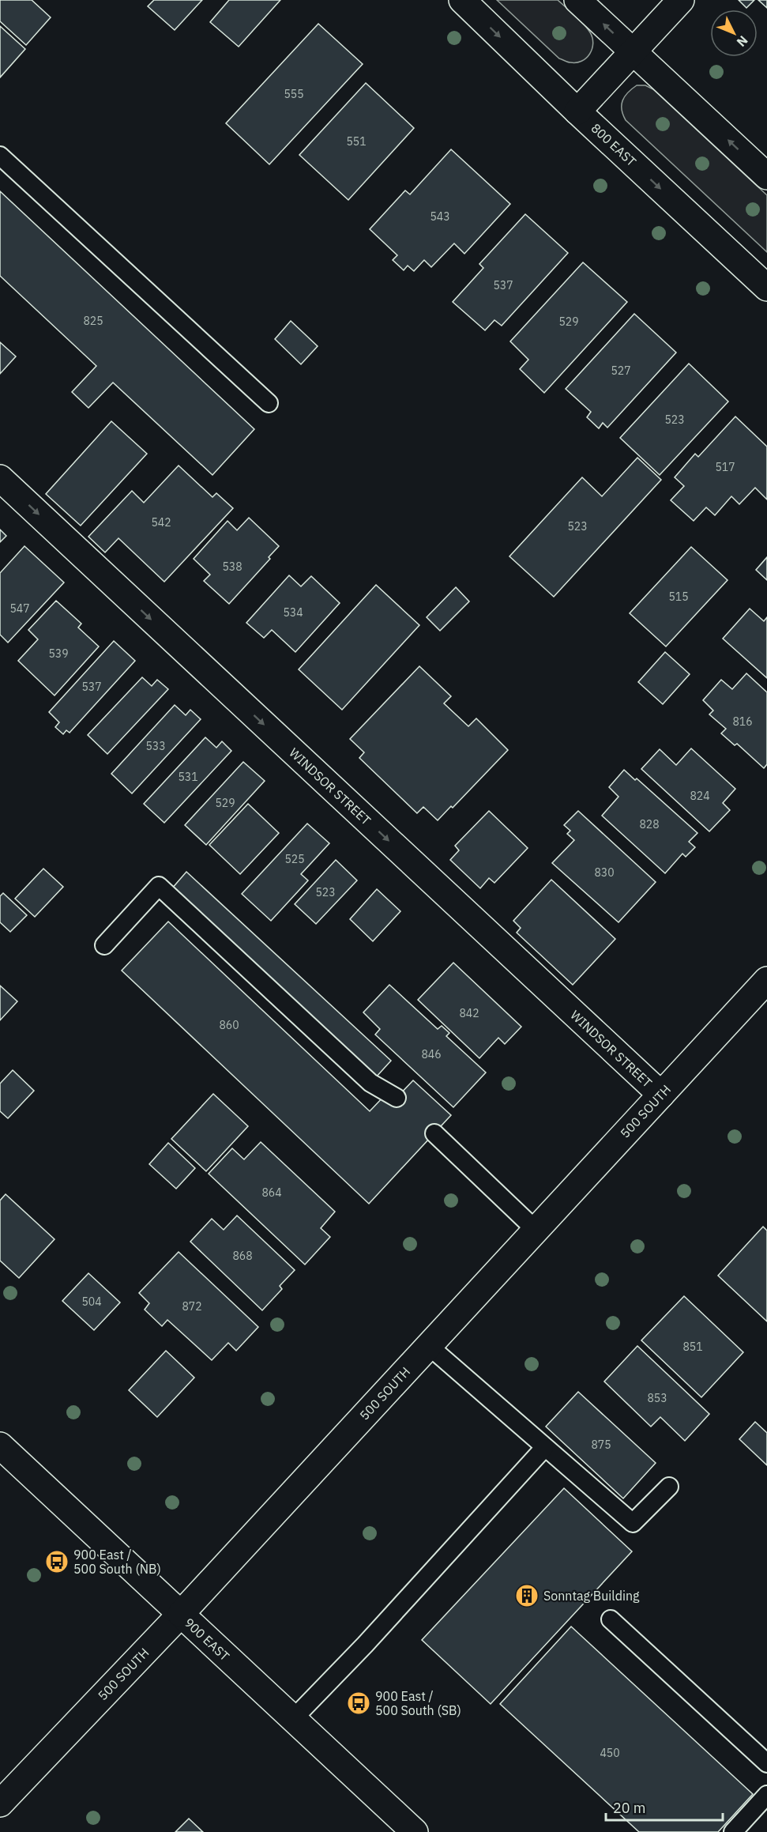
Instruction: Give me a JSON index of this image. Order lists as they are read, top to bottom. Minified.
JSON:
{"streets":{"street":["800 EAST","WINDSOR STREET","500 SOUTH","900 EAST"]},"crossings":[["WINDSOR STREET","500 SOUTH"],["500 SOUTH","900 EAST"]],"one_way":["WINDSOR STREET"],"places":{"bus stop":["900 East / 500 South (NB)","900 East / 500 South (SB)"],"building":["Sonntag Building"]},"house_numbers":["555","551","543","537","825","529","527","523","517","542","523","538","515","547","534","539","537","816","533","531","824","529","828","525","830","523","842","860","846","864","868","504","872","851","853","875","450"],"scale_bar":"20 m","north":"bottom right"}
